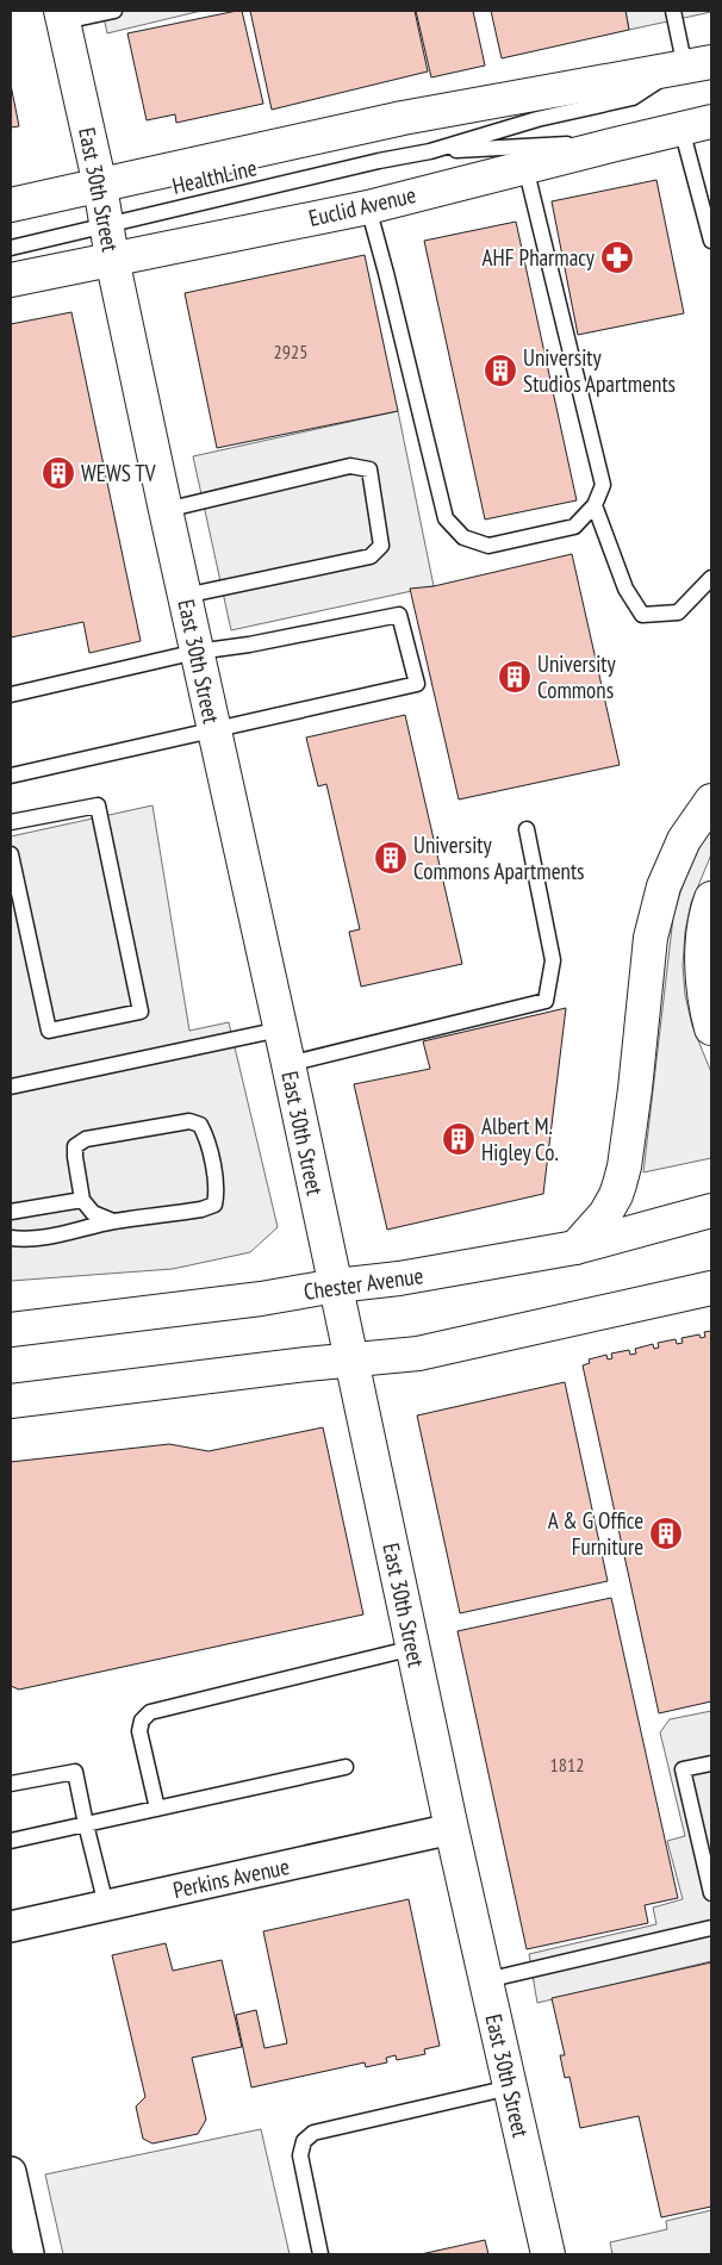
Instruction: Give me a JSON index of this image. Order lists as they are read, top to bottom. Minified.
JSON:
{"streets":{"main road":["East 30th Street","Euclid Avenue","Chester Avenue"],"street":["Perkins Avenue"],"lane":["HealthLine"]},"crossings":[["HealthLine","East 30th Street"],["HealthLine","Euclid Avenue"],["East 30th Street","Euclid Avenue"],["East 30th Street","Chester Avenue"],["East 30th Street","Perkins Avenue"]],"places":{"pharmacy":["AHF Pharmacy"],"building":["University Studios Apartments","WEWS TV","University Commons","University Commons Apartments","Albert M. Higley Co.","A & G Office Furniture"]},"house_numbers":["2925","1812"]}
